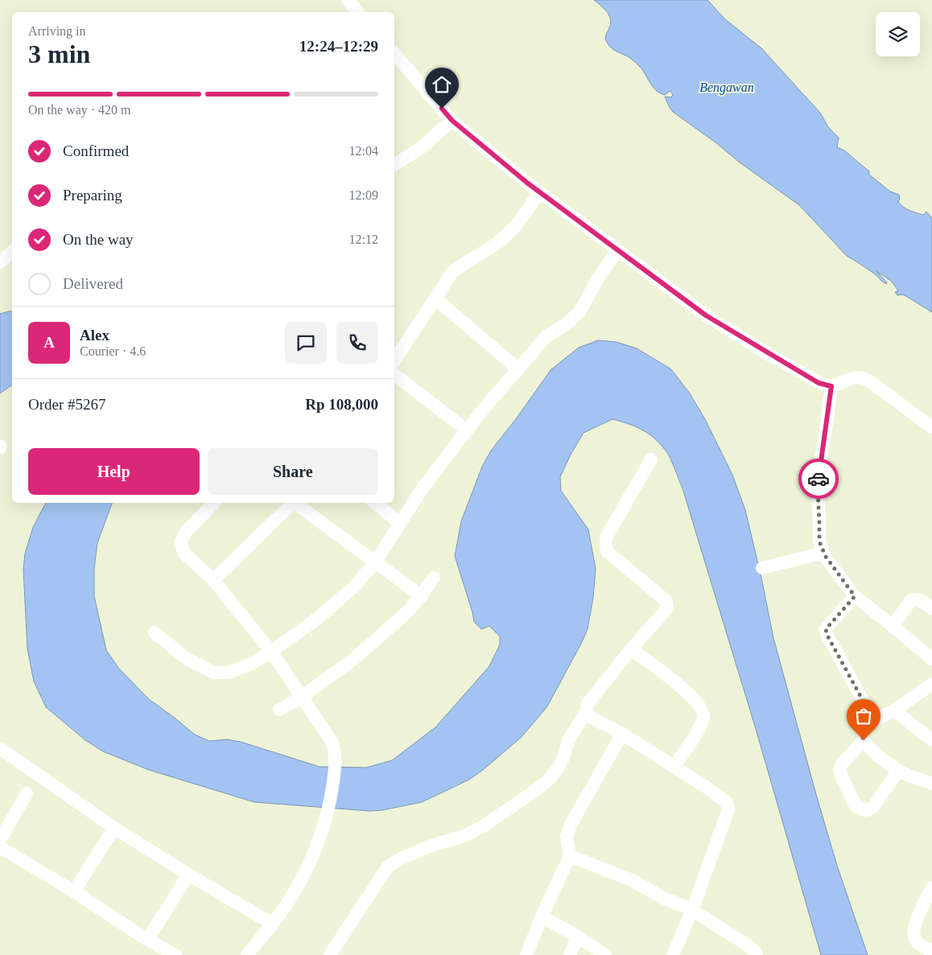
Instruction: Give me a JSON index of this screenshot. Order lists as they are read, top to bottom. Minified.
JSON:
{"water":["Bengawan"],"page":{"heading":["3 min","Arriving in","12:24–12:29"],"panel":["Alex","Courier · 4.6","Order #5267","Rp 108,000"],"bar":"On the way · 420 m","list":[["Confirmed","12:04"],["Preparing","12:09"],["On the way","12:12"],"Delivered"],"round":"A","buttons":["Help","Share"]}}
